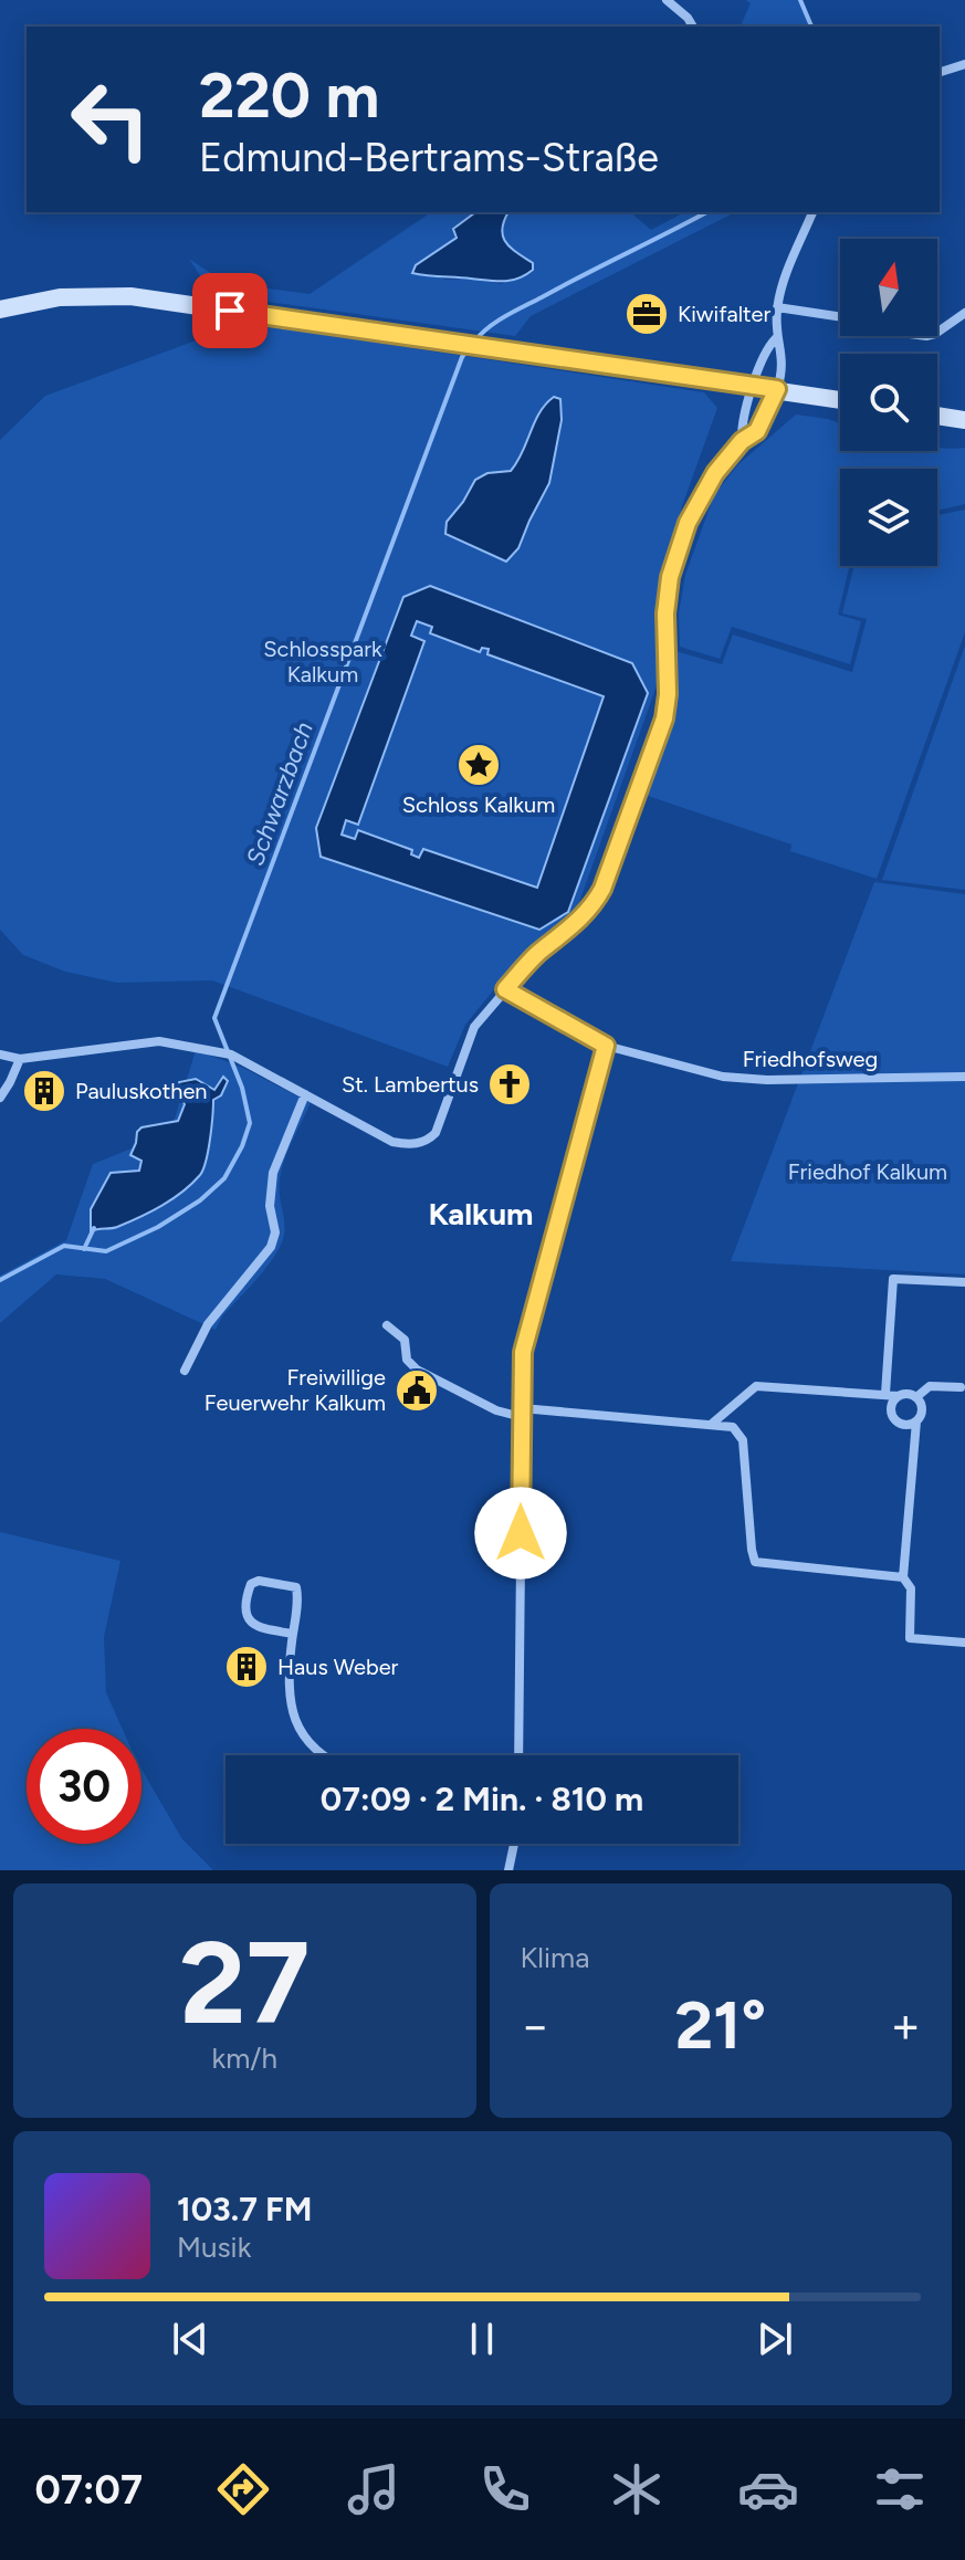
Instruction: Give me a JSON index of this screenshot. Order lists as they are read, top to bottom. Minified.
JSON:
{"streets":{"street":["Friedhofsweg"]},"districts":["Kalkum"],"water":["Schwarzbach"],"parks":["Schlosspark Kalkum","Friedhof Kalkum"],"places":{"office":["Kiwifalter"],"place":["Schloss Kalkum"],"church":["St. Lambertus"],"building":["Pauluskothen","Haus Weber"],"public building":["Freiwillige Feuerwehr Kalkum"]},"north":"top","page":{"turn":["220 m","Edmund-Bertrams-Straße"],"limit":"30","trip":"07:09 · 2 Min. · 810 m","tile":[["27","km/h"],"Klima"],"heat":["−","21°","+"],"song":["103.7 FM","Musik"],"tabs":"07:07"}}
